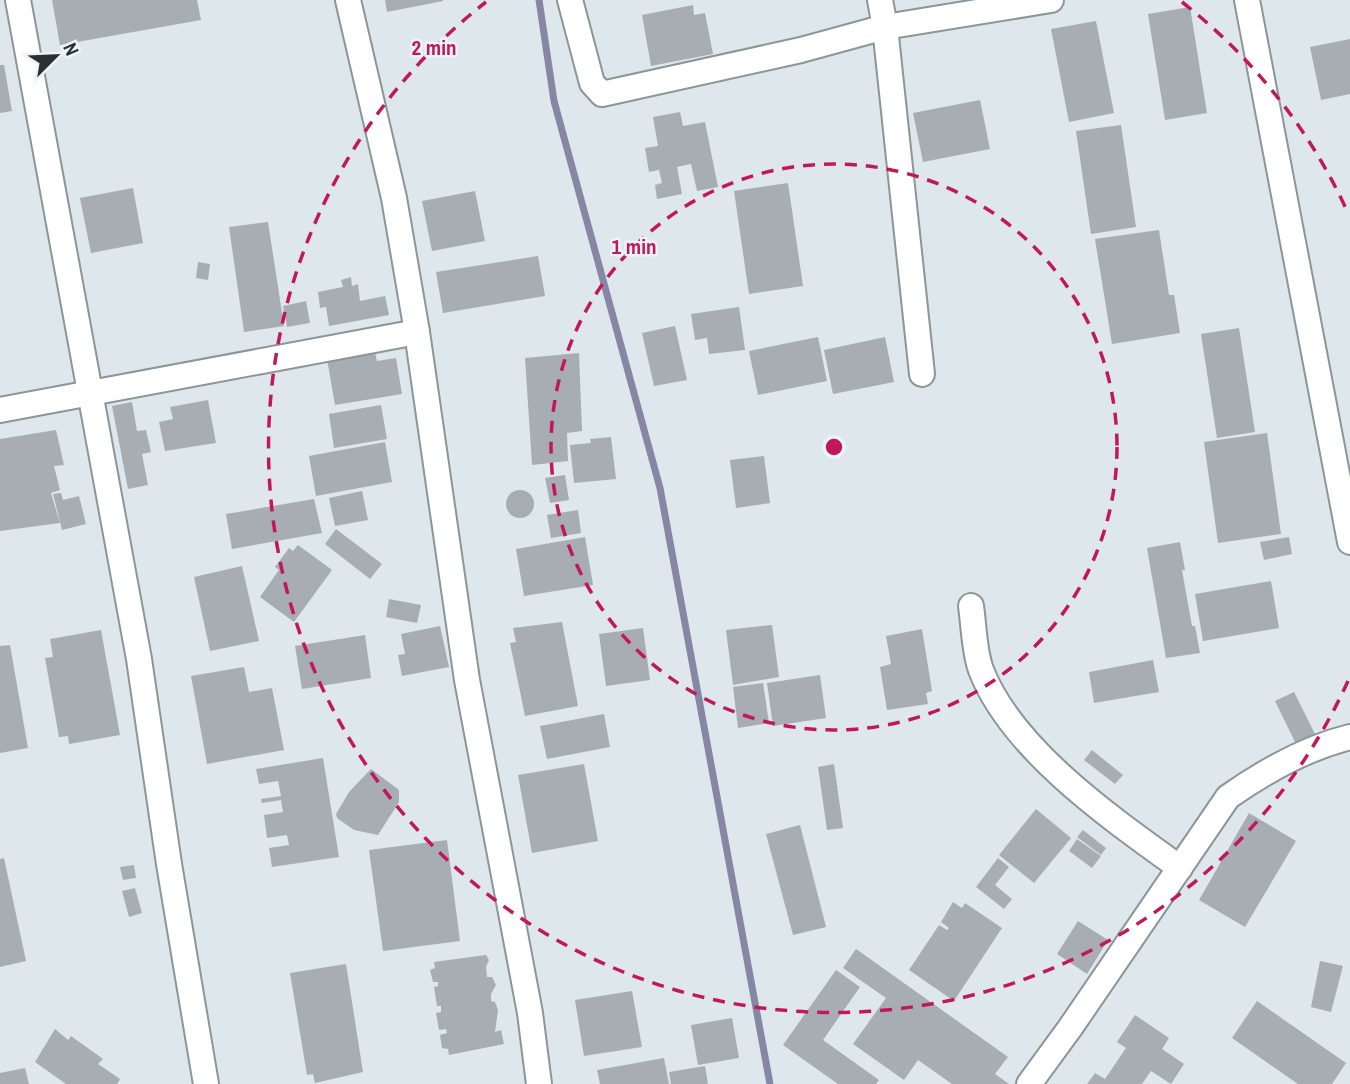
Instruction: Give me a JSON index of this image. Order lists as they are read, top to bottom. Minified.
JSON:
{"north":"top right","rings":["2 min","1 min"]}
